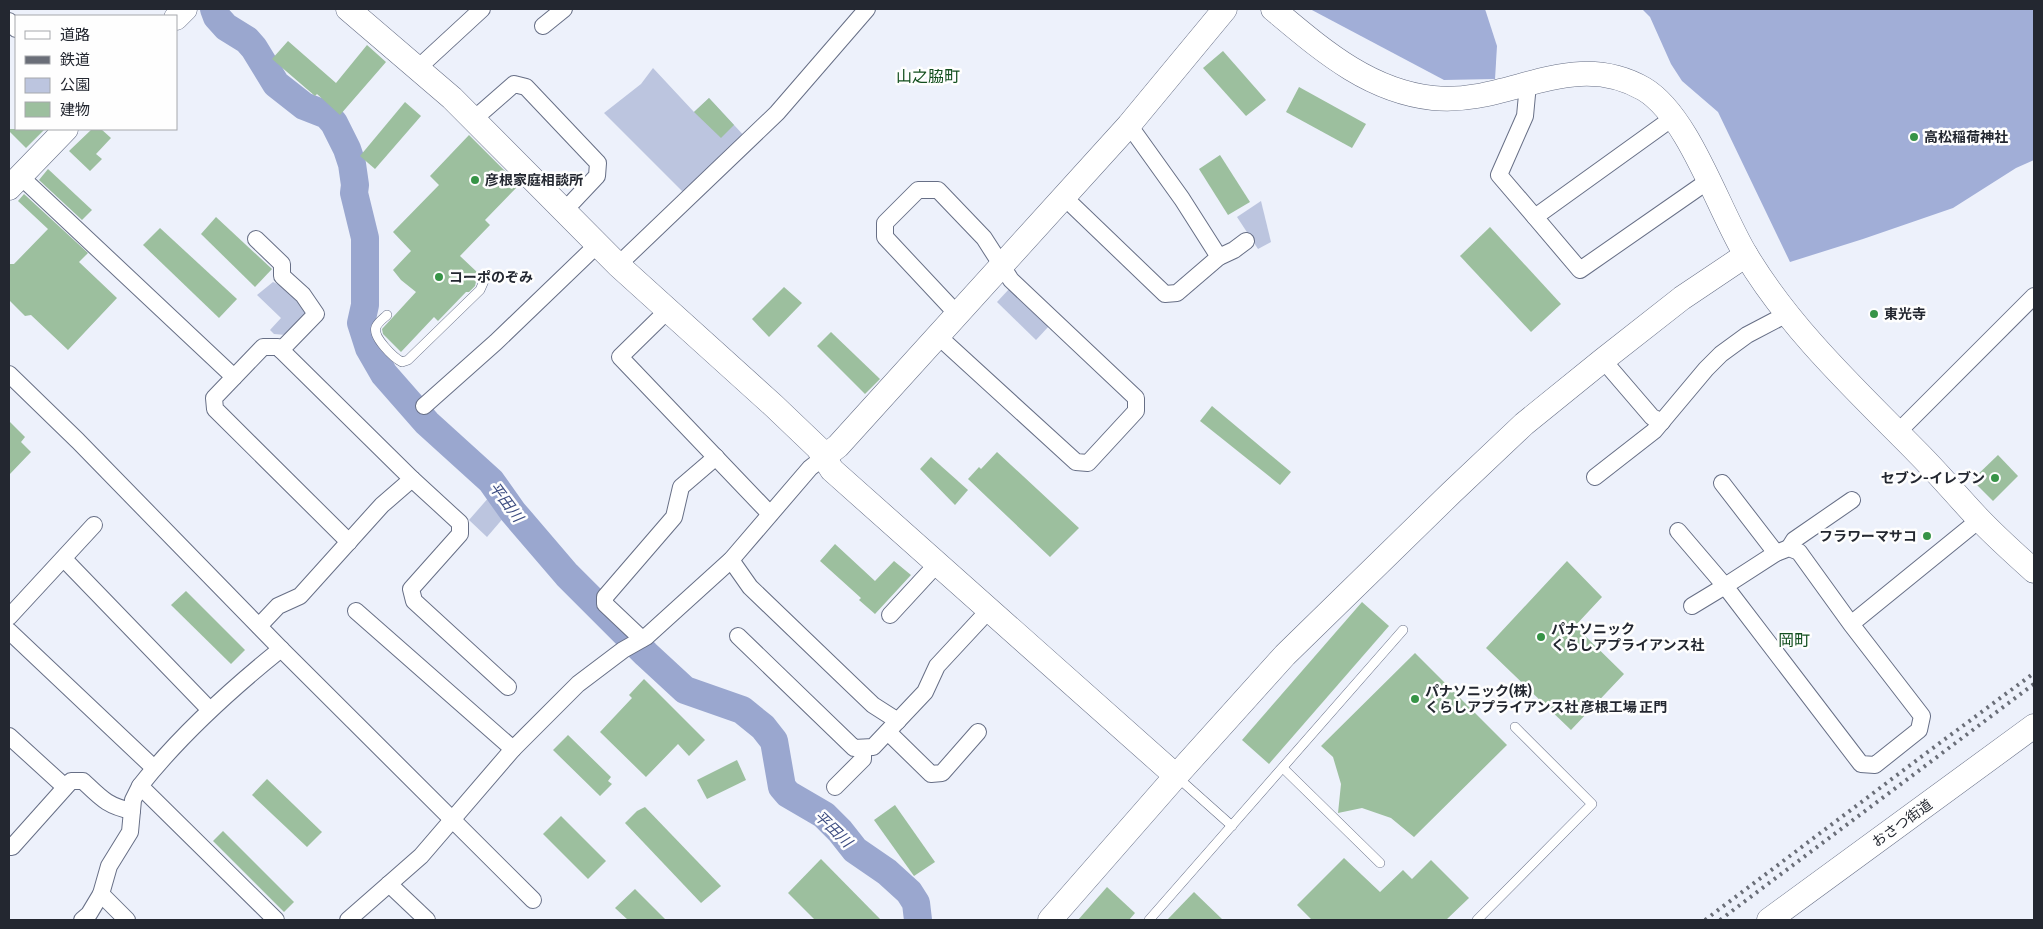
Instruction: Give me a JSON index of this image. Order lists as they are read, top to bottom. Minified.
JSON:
{"streets":{"street":["おさつ街道"]},"districts":["山之脇町","岡町"],"water":["平田川"],"places":["高松稲荷神社","彦根家庭相談所","コーポのぞみ","東光寺","セブン-イレブン","フラワーマサコ","パナソニック くらしアプライアンス社","パナソニック(株) くらしアプライアンス社 彦根工場 正門"],"legend":["道路","鉄道","公園","建物"]}
